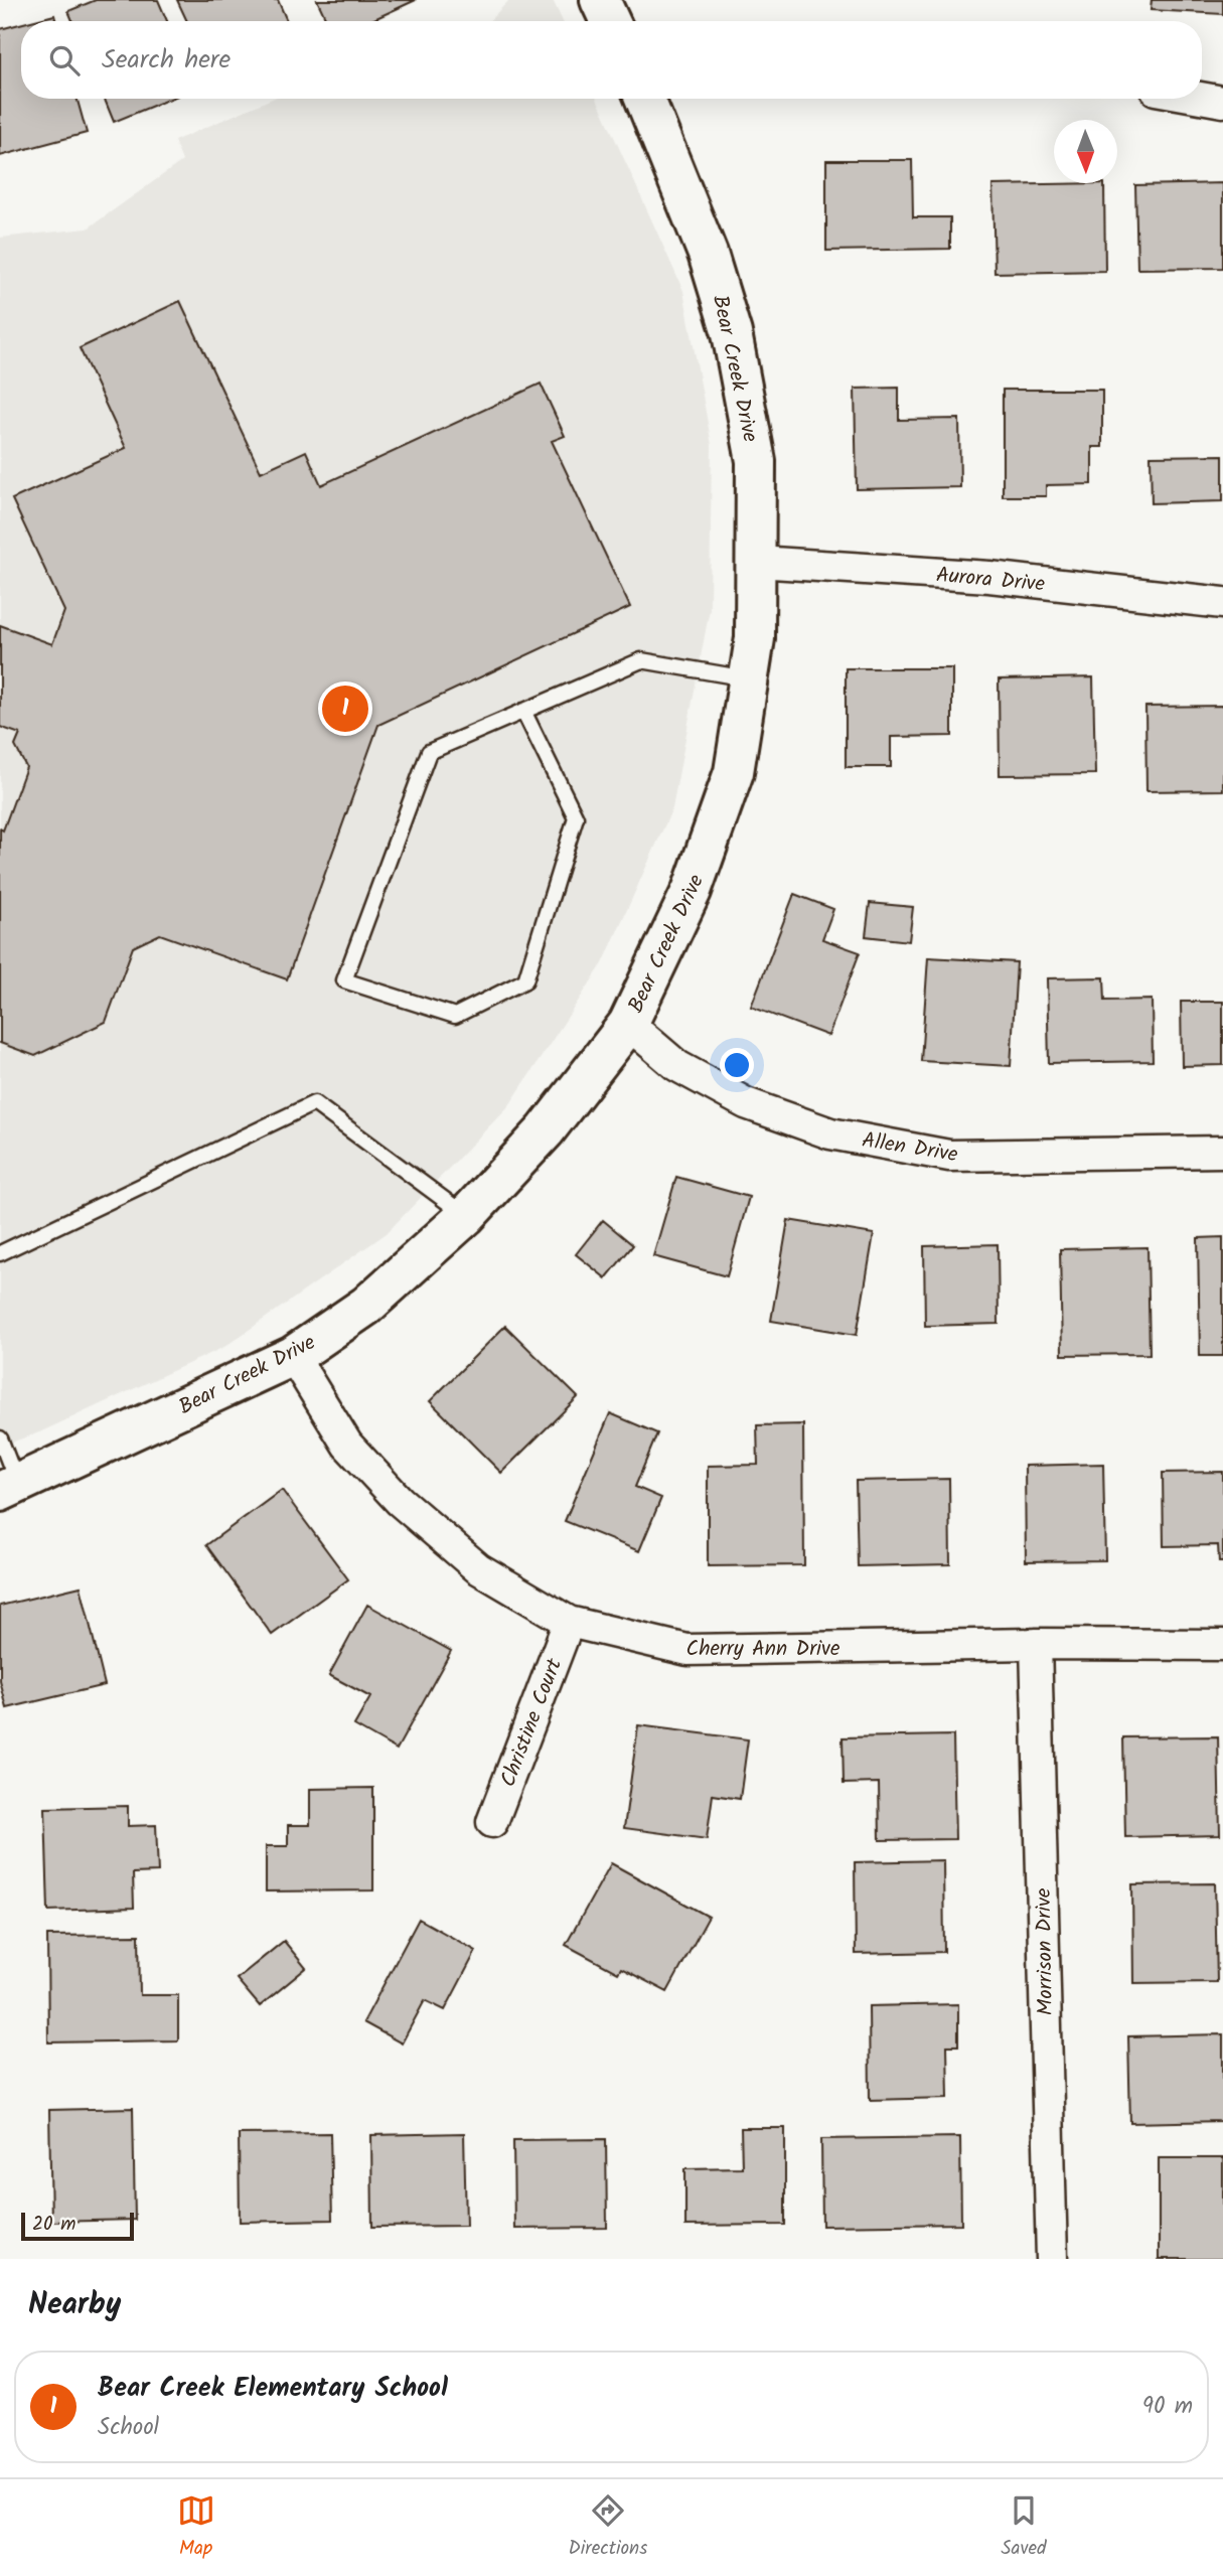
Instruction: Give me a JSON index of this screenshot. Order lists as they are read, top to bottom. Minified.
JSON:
{"streets":{"street":["Bear Creek Drive","Aurora Drive","Allen Drive","Cherry Ann Drive","Christine Court","Morrison Drive"]},"crossings":[["Bear Creek Drive","Aurora Drive"],["Bear Creek Drive","Allen Drive"],["Bear Creek Drive","Cherry Ann Drive"],["Cherry Ann Drive","Christine Court"],["Cherry Ann Drive","Morrison Drive"]],"scale_bar":"20 m","north":"bottom","page":{"search":"Search here","pins":"1","scale":"20 m","heading":"Nearby","list":[{"mark":"1","name":"Bear Creek Elementary School","note":"School","value":"90 m"}],"nav":["Map","Directions","Saved"]}}
